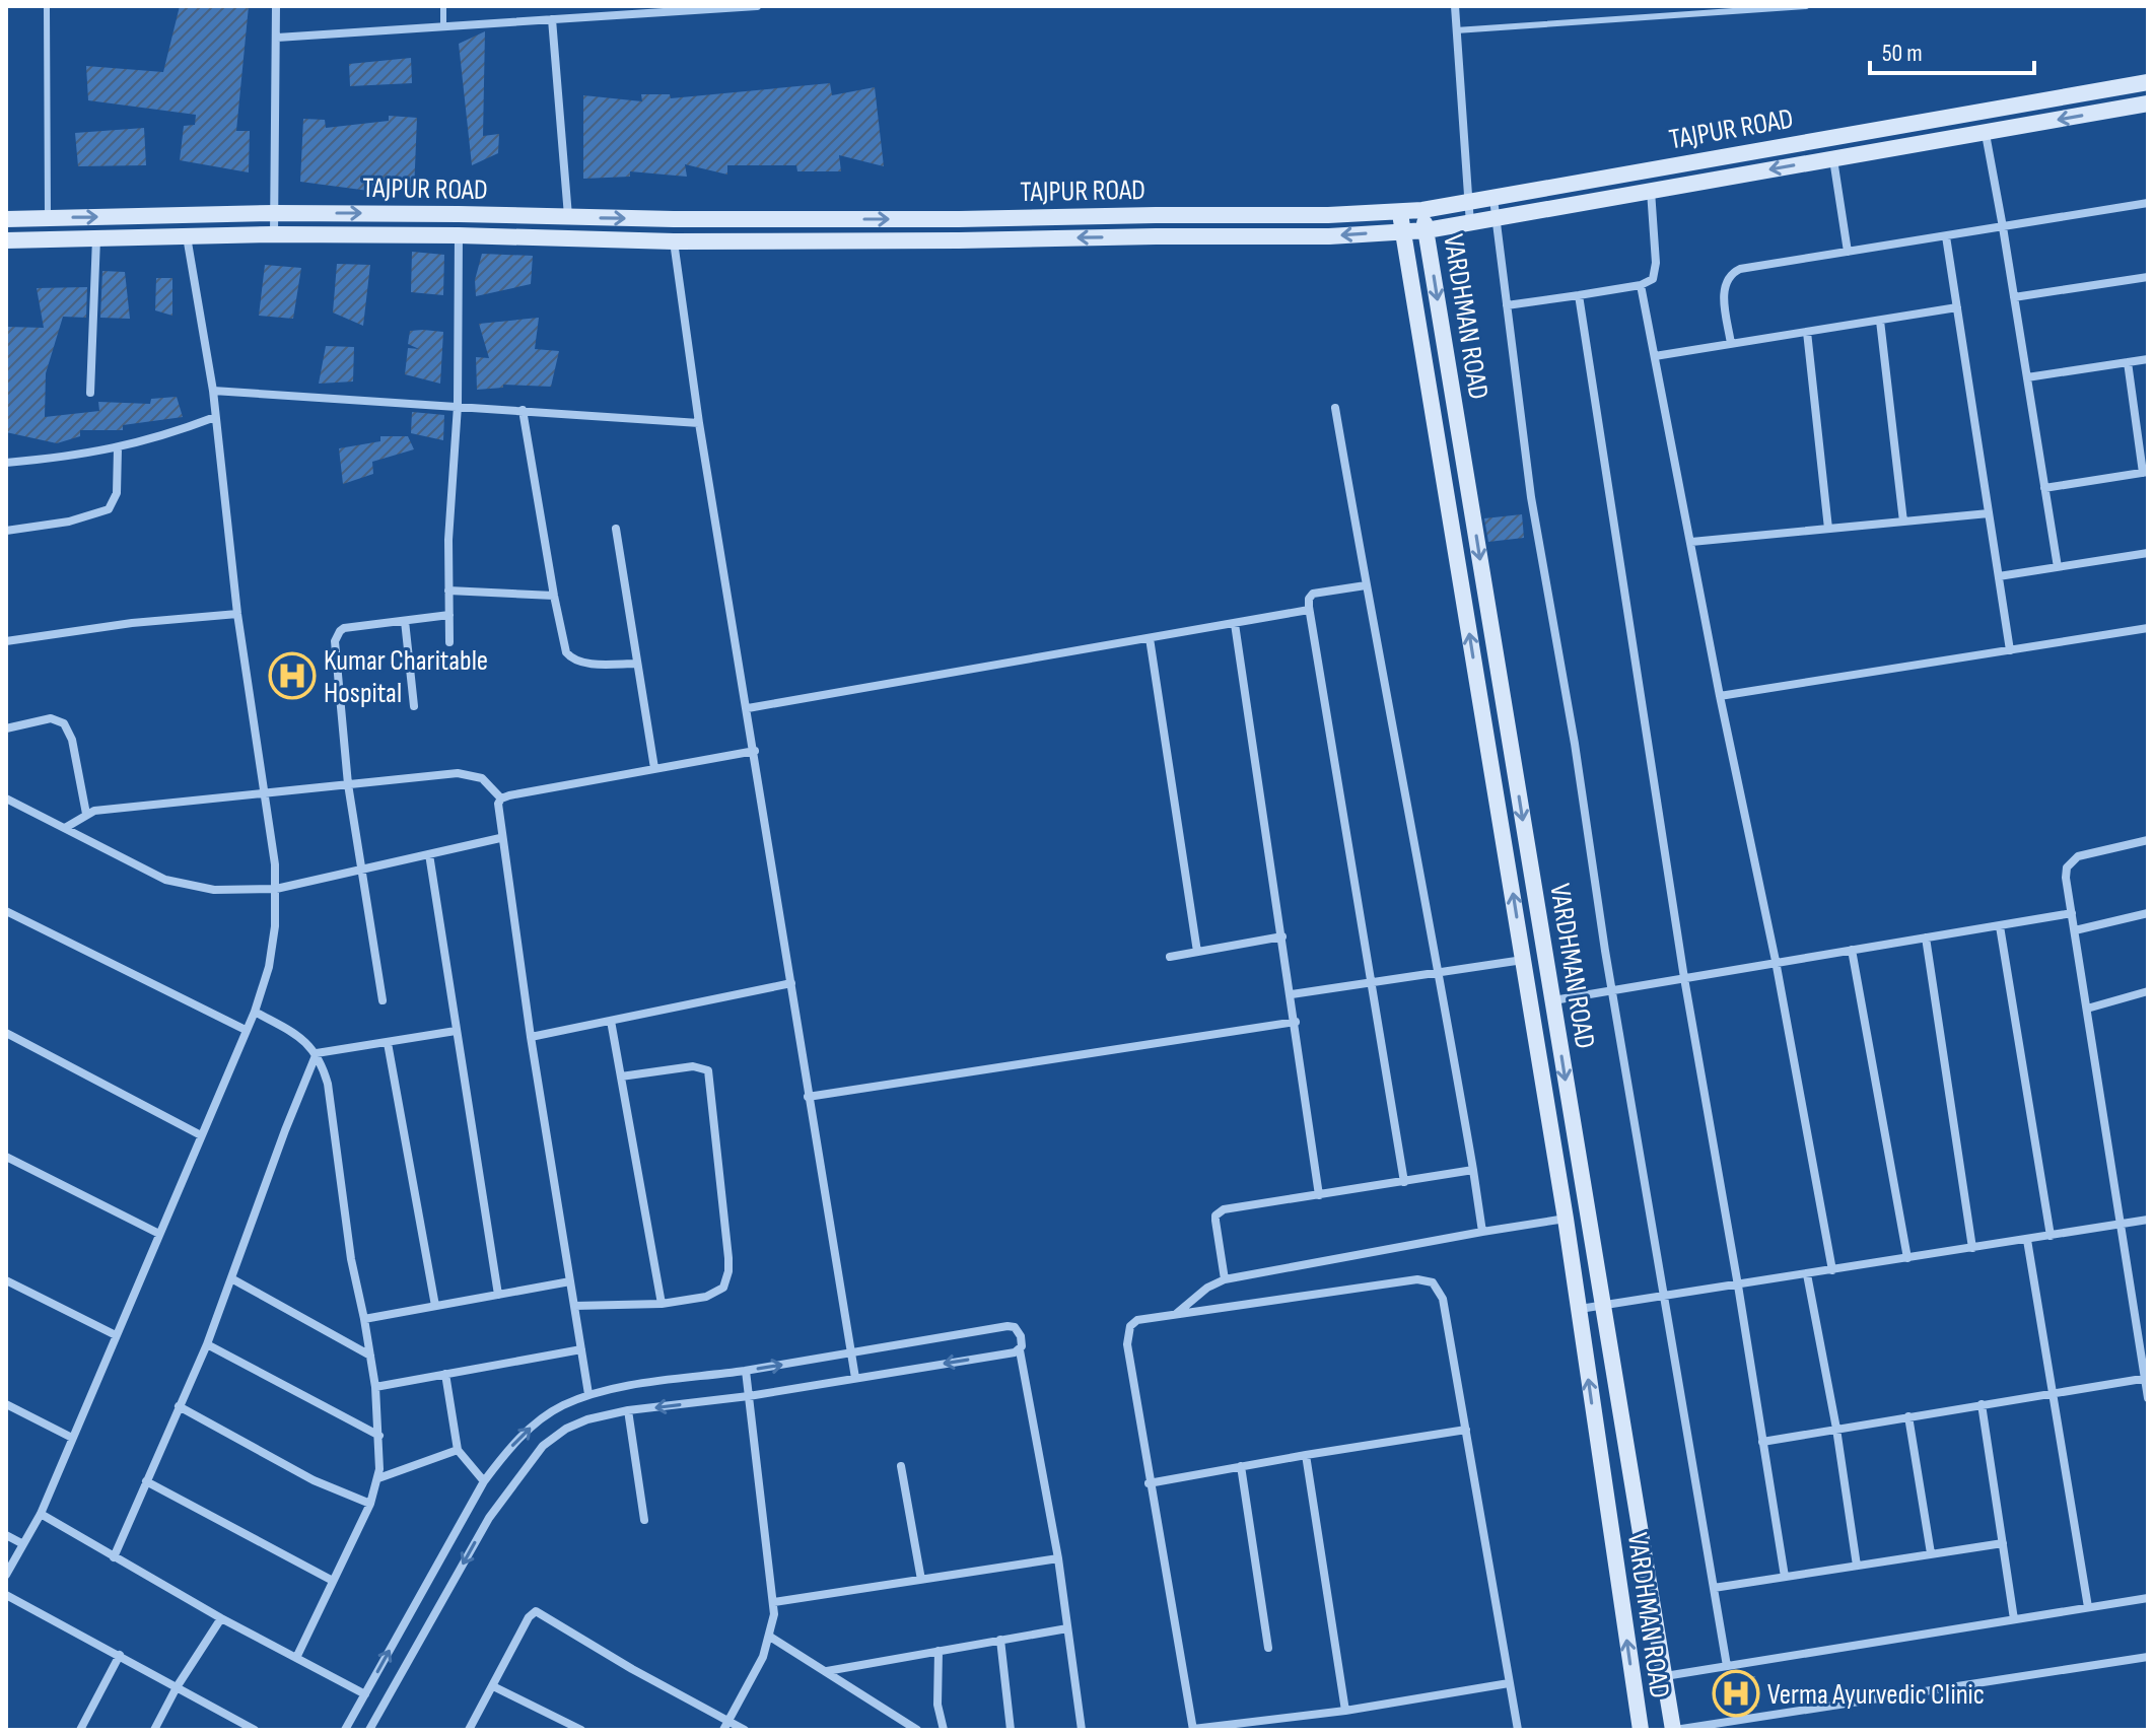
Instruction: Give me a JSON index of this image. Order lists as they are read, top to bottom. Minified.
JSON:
{"streets":{"main road":["TAJPUR ROAD","VARDHMAN ROAD"]},"crossings":[["TAJPUR ROAD","VARDHMAN ROAD"]],"places":{"hospital":["Kumar Charitable Hospital","Verma Ayurvedic Clinic"]},"scale_bar":"50 m"}
